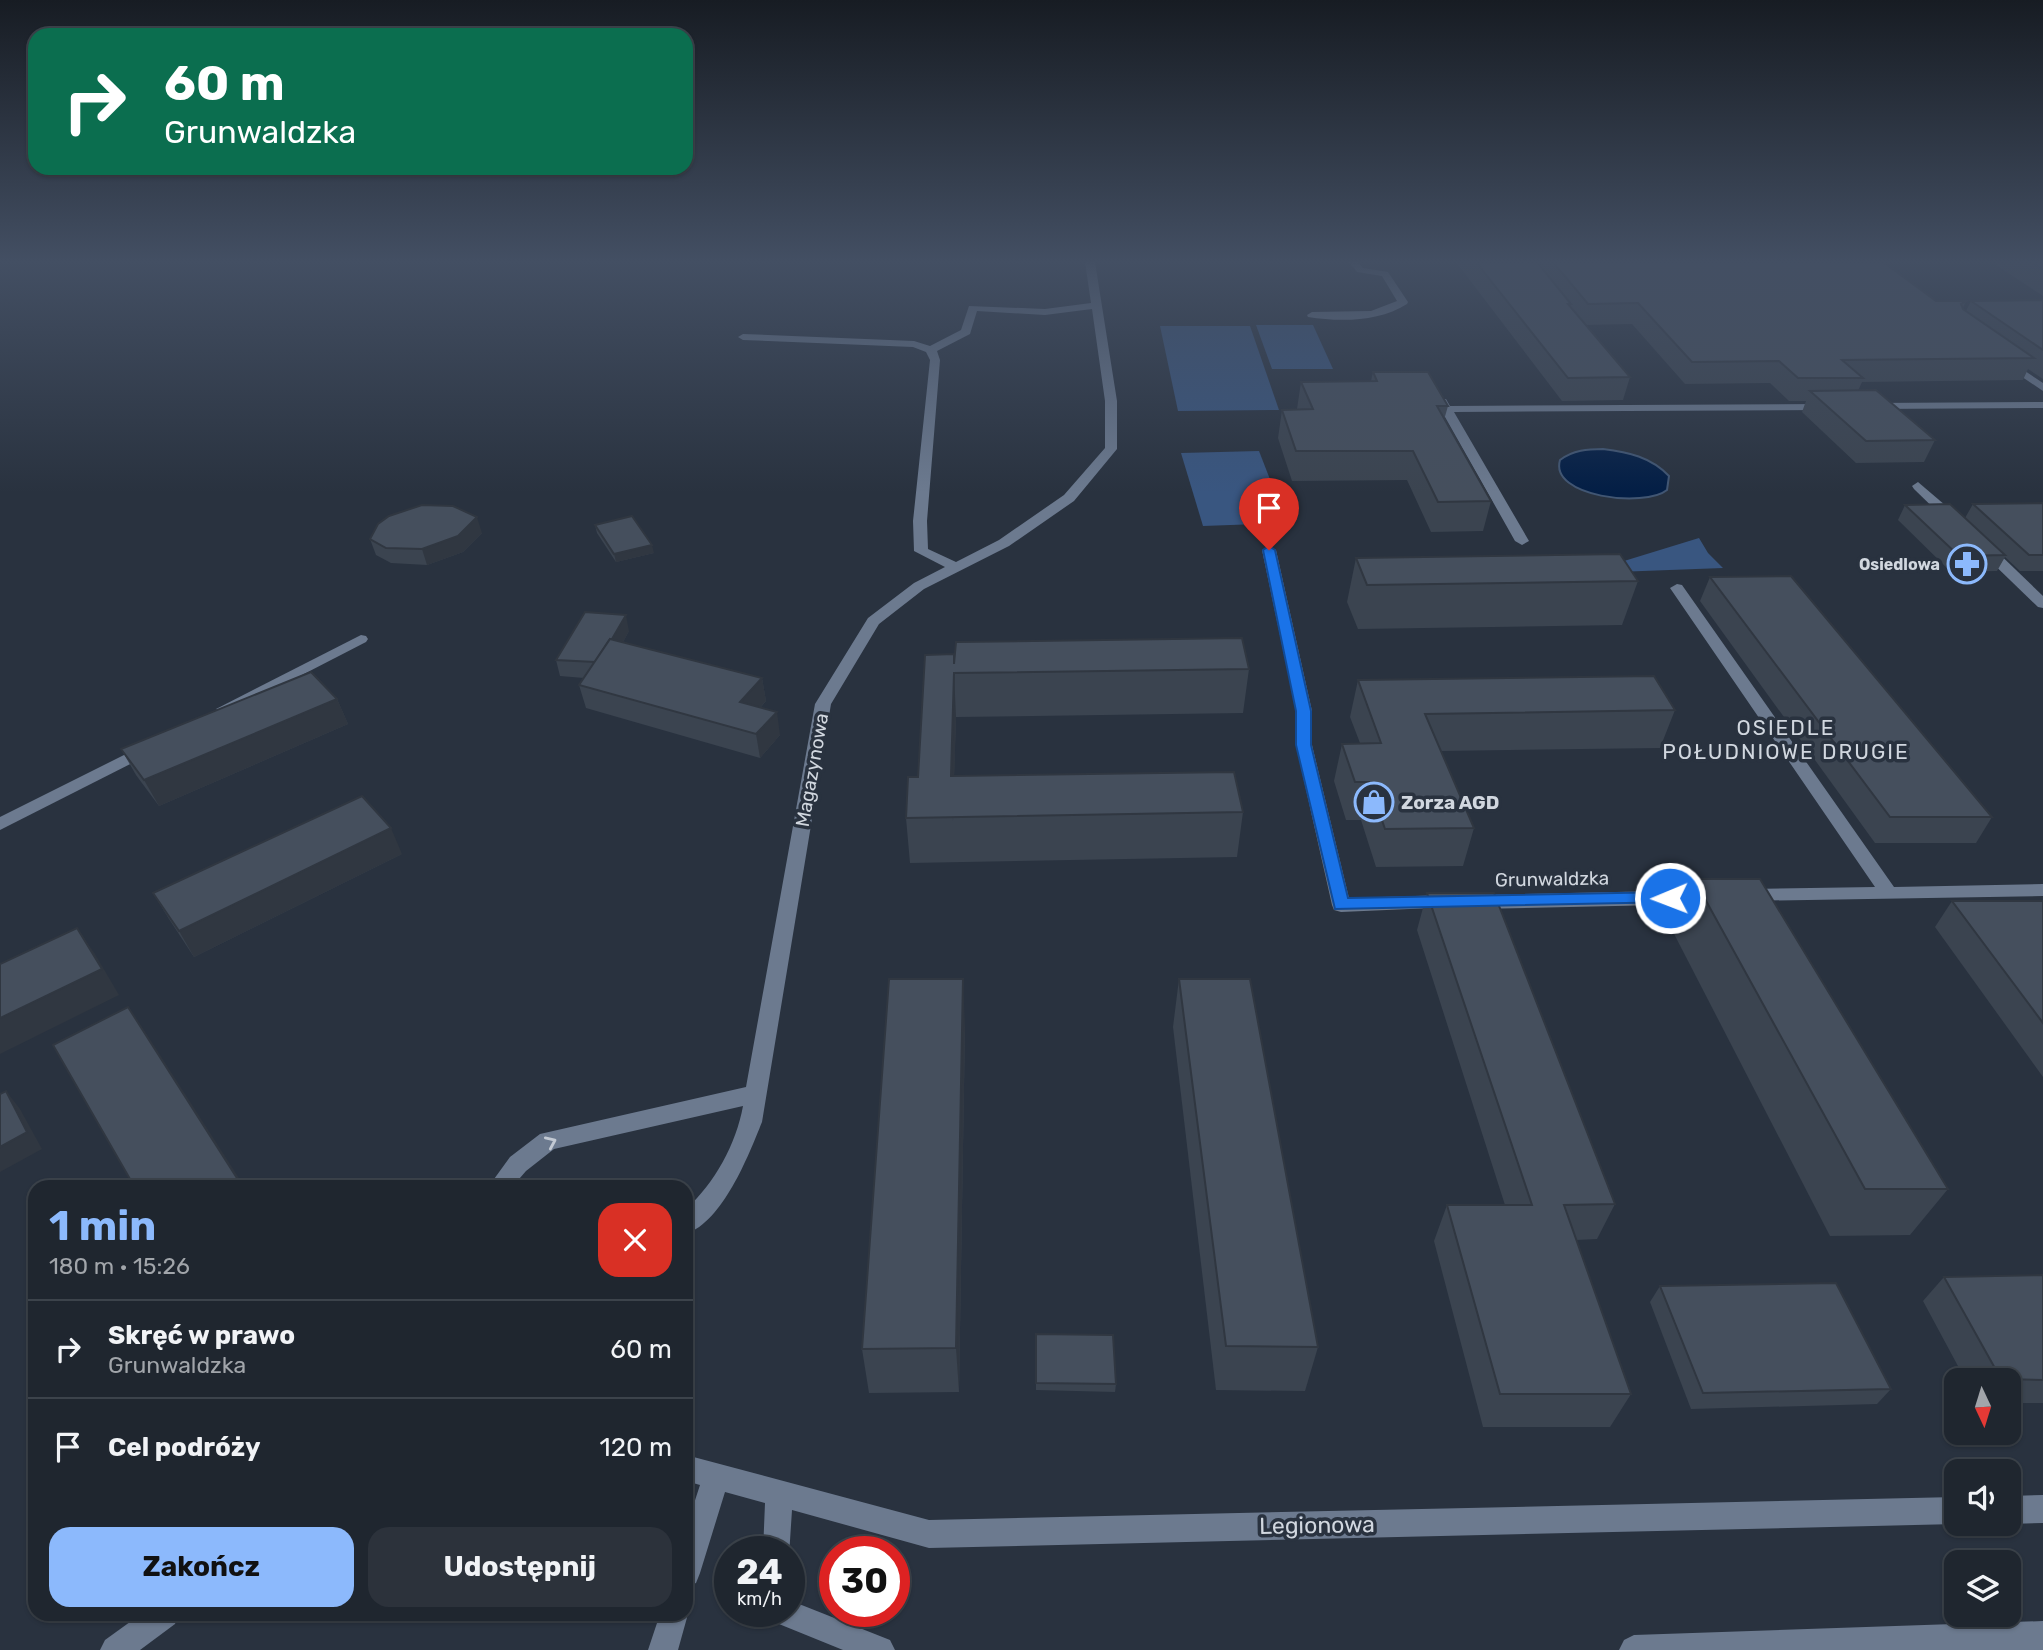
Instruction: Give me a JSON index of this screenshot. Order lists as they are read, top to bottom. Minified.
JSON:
{"streets":{"street":["Magazynowa","Grunwaldzka","Legionowa"]},"districts":["OSIEDLE POŁUDNIOWE DRUGIE"],"places":{"pharmacy":["Osiedlowa"],"shop":["Zorza AGD"]},"north":"bottom","page":{"turn":["60 m","Grunwaldzka"],"heading":["1 min","180 m · 15:26"],"list":[{"name":"Skręć w prawo","note":"Grunwaldzka","value":"60 m"},{"name":"Cel podróży","value":"120 m"}],"buttons":["Zakończ","Udostępnij"],"speed":"24 km/h","limit":"30"}}
